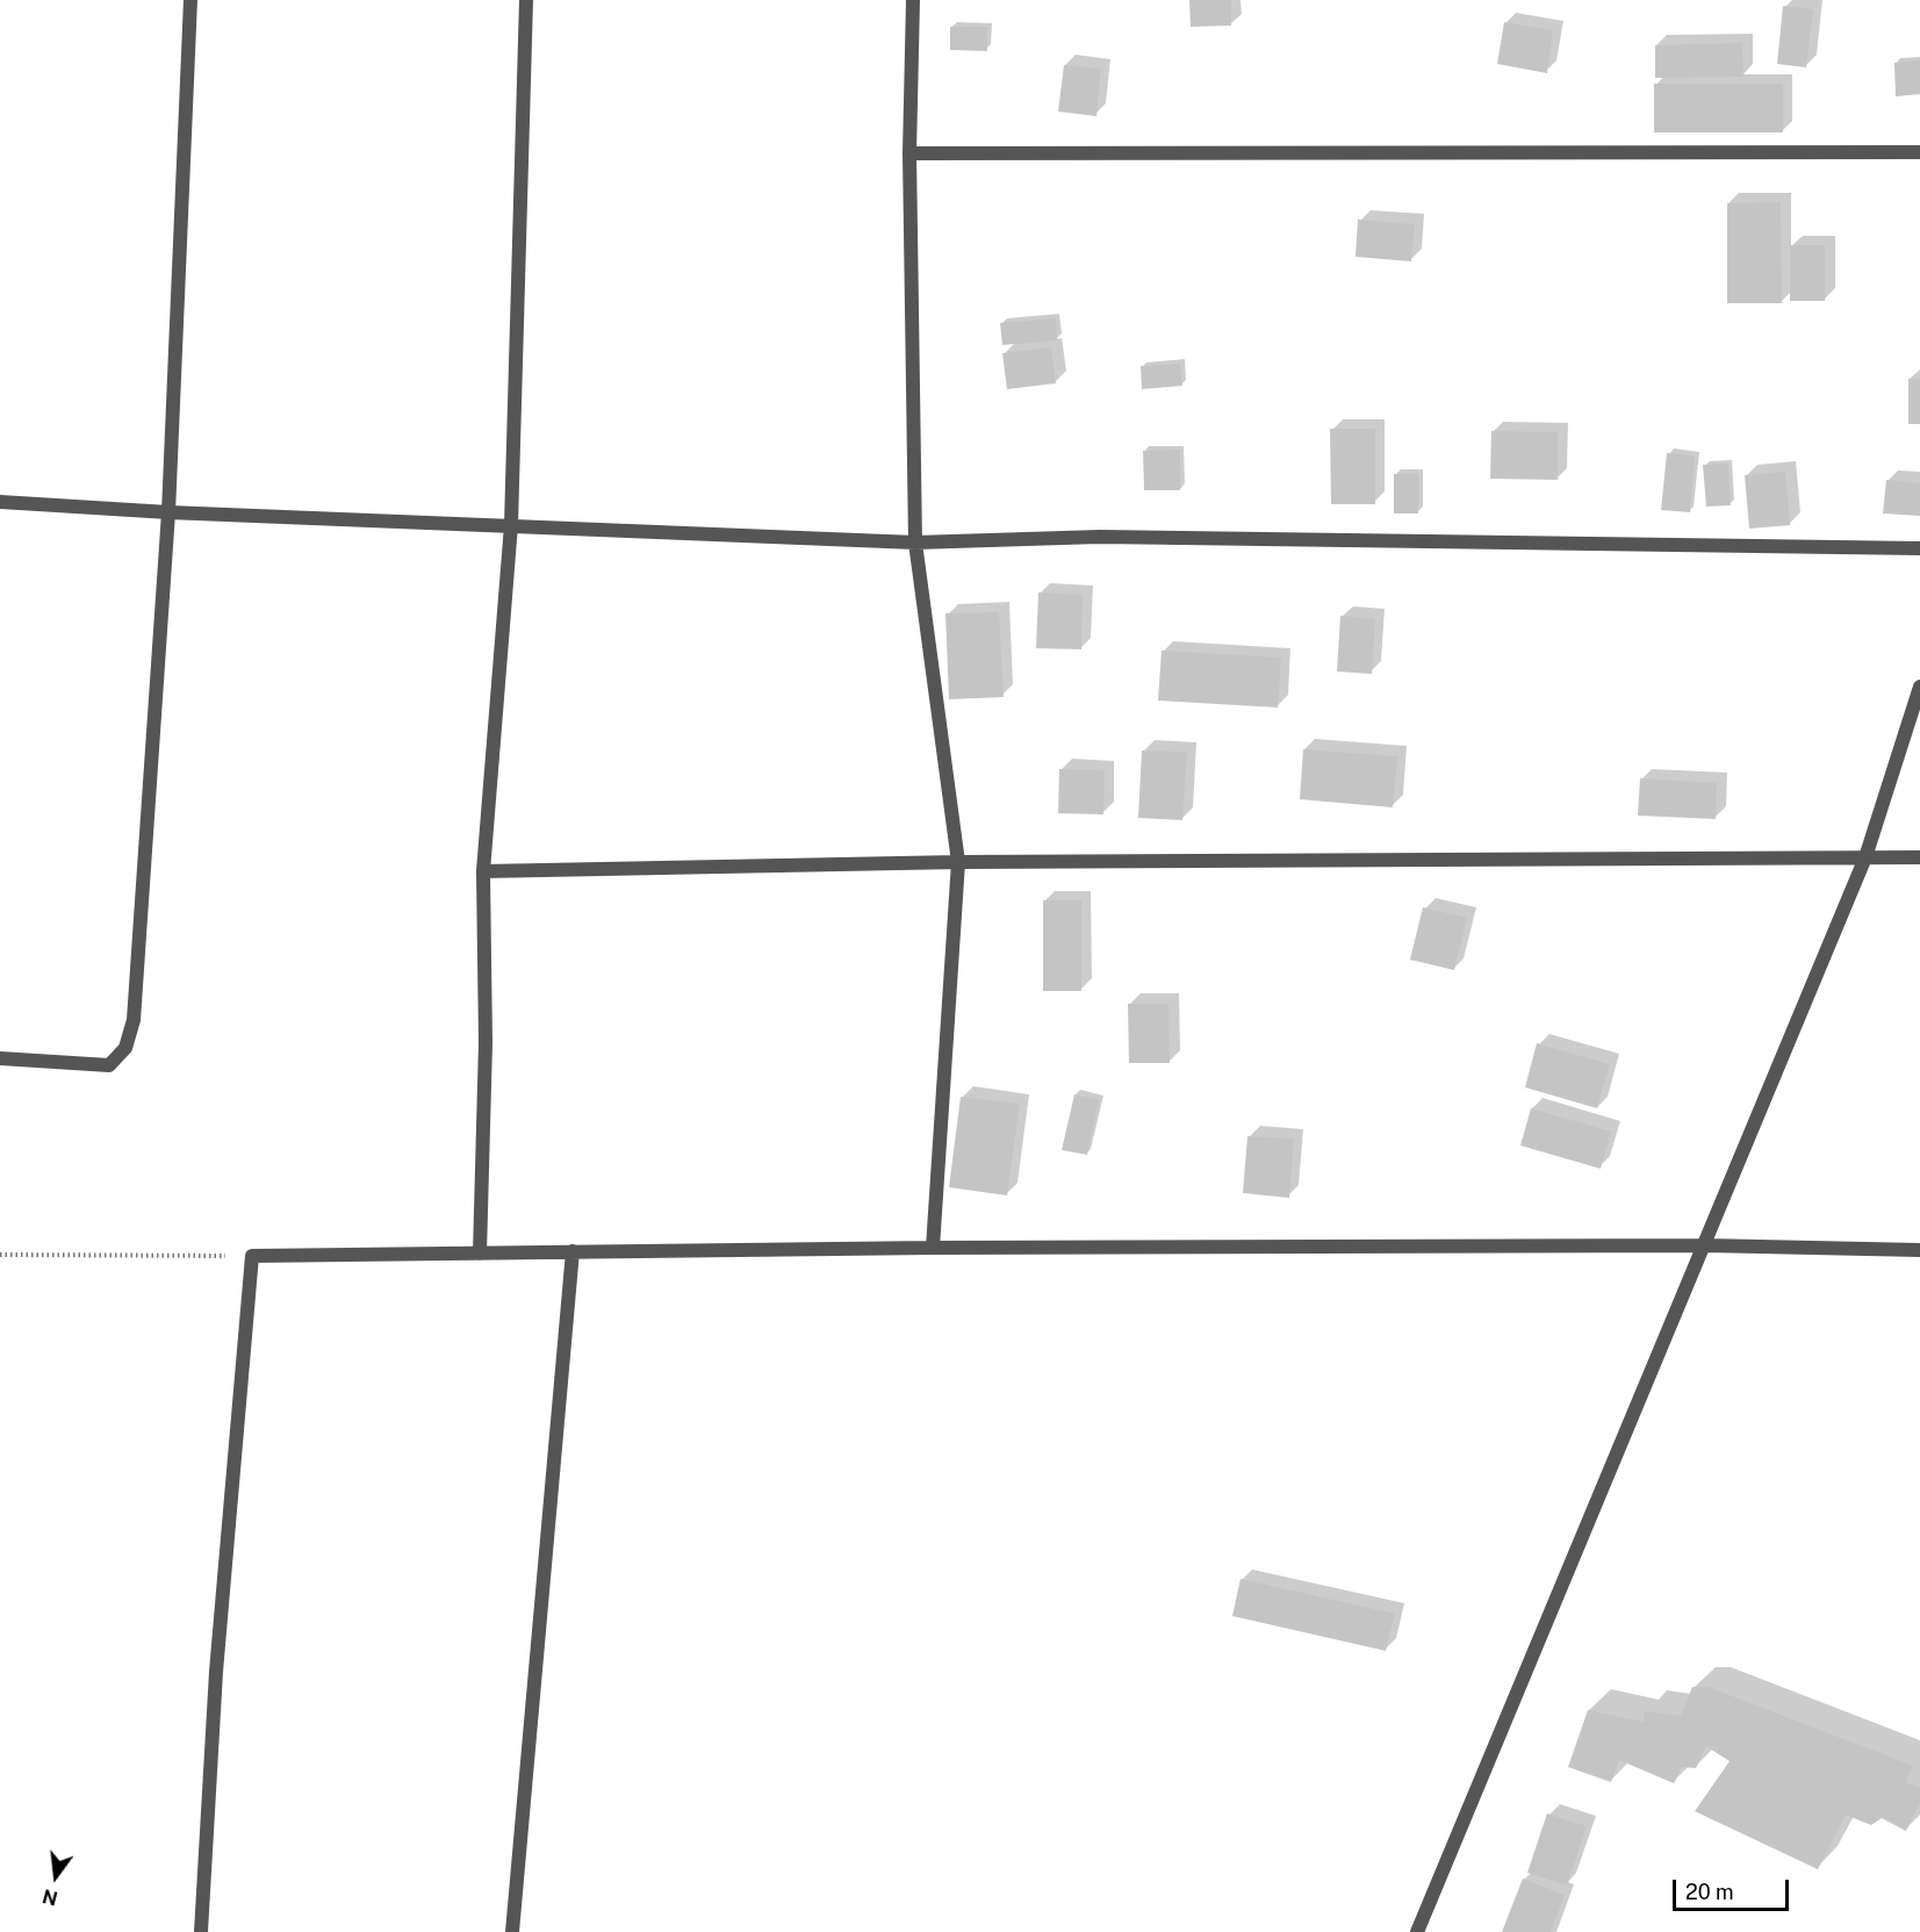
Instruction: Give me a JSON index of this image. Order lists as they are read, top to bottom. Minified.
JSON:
{"scale_bar":"20 m","north":"bottom"}
